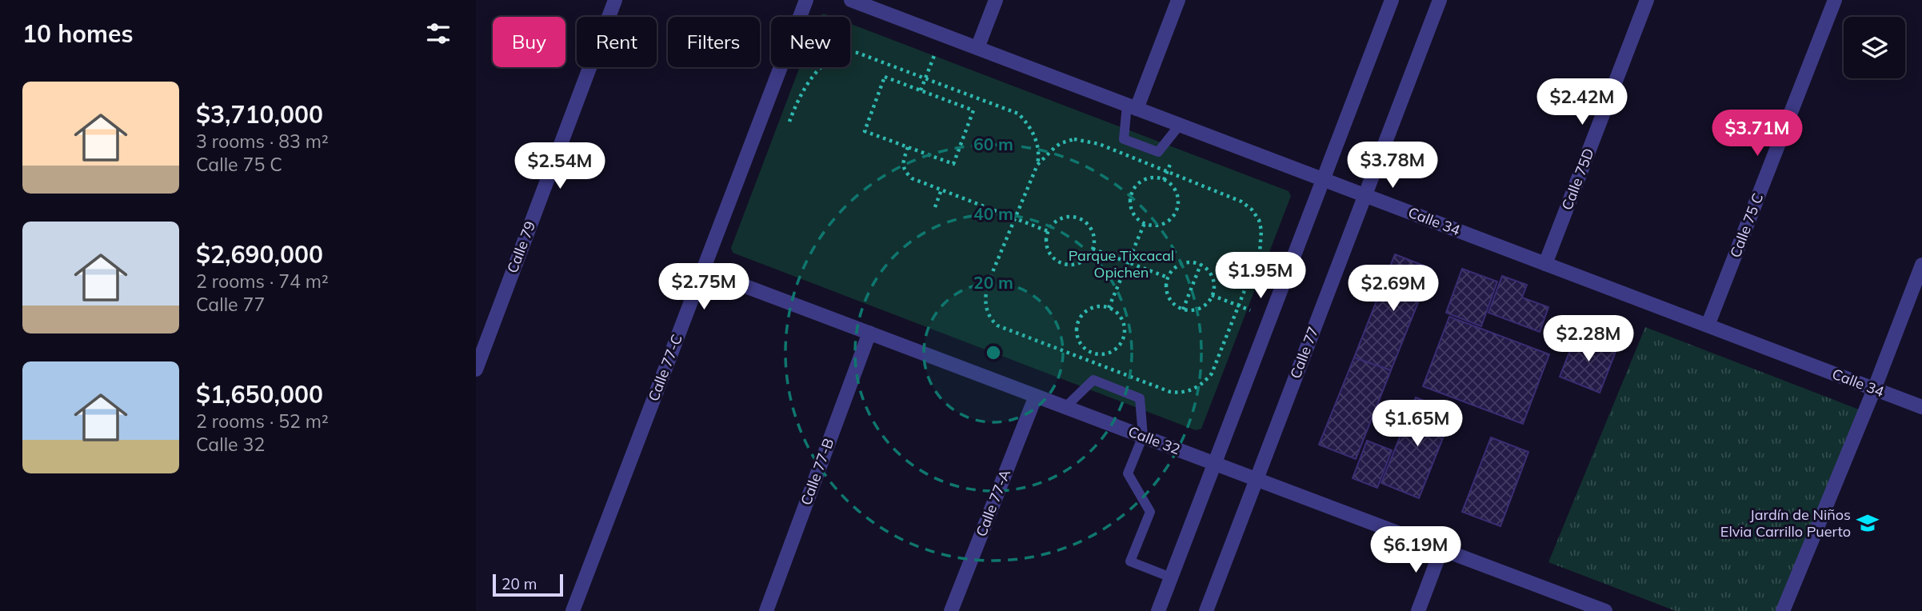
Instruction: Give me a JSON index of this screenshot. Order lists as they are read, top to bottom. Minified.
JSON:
{"streets":{"street":["Calle 75D","Calle 34","Calle 75 C","Calle 79","Calle 77","Calle 77-C","Calle 32","Calle 77-B","Calle 77-A"]},"crossings":[["Calle 75D","Calle 34"],["Calle 34","Calle 75 C"],["Calle 34","Calle 77"],["Calle 77","Calle 32"],["Calle 77-C","Calle 32"],["Calle 32","Calle 77-B"],["Calle 32","Calle 77-A"]],"parks":["Parque Tixcacal Opichen"],"places":{"school or university":["Jardín de Niños Elvia Carrillo Puerto"]},"scale_bar":"20 m","page":{"heading":"10 homes","chip":["Buy","Rent","Filters","New"],"list":[{"name":"$3,710,000","note":"3 rooms · 83 m² · Calle 75 C"},{"name":"$2,690,000","note":"2 rooms · 74 m² · Calle 77"},{"name":"$1,650,000","note":"2 rooms · 52 m² · Calle 32"}],"price":["$2.42M","$3.71M","$3.78M","$2.54M","$1.95M","$2.75M","$2.69M","$2.28M","$1.65M","$6.19M"],"scale":"20 m"},"rings":["60 m","40 m","20 m"]}
